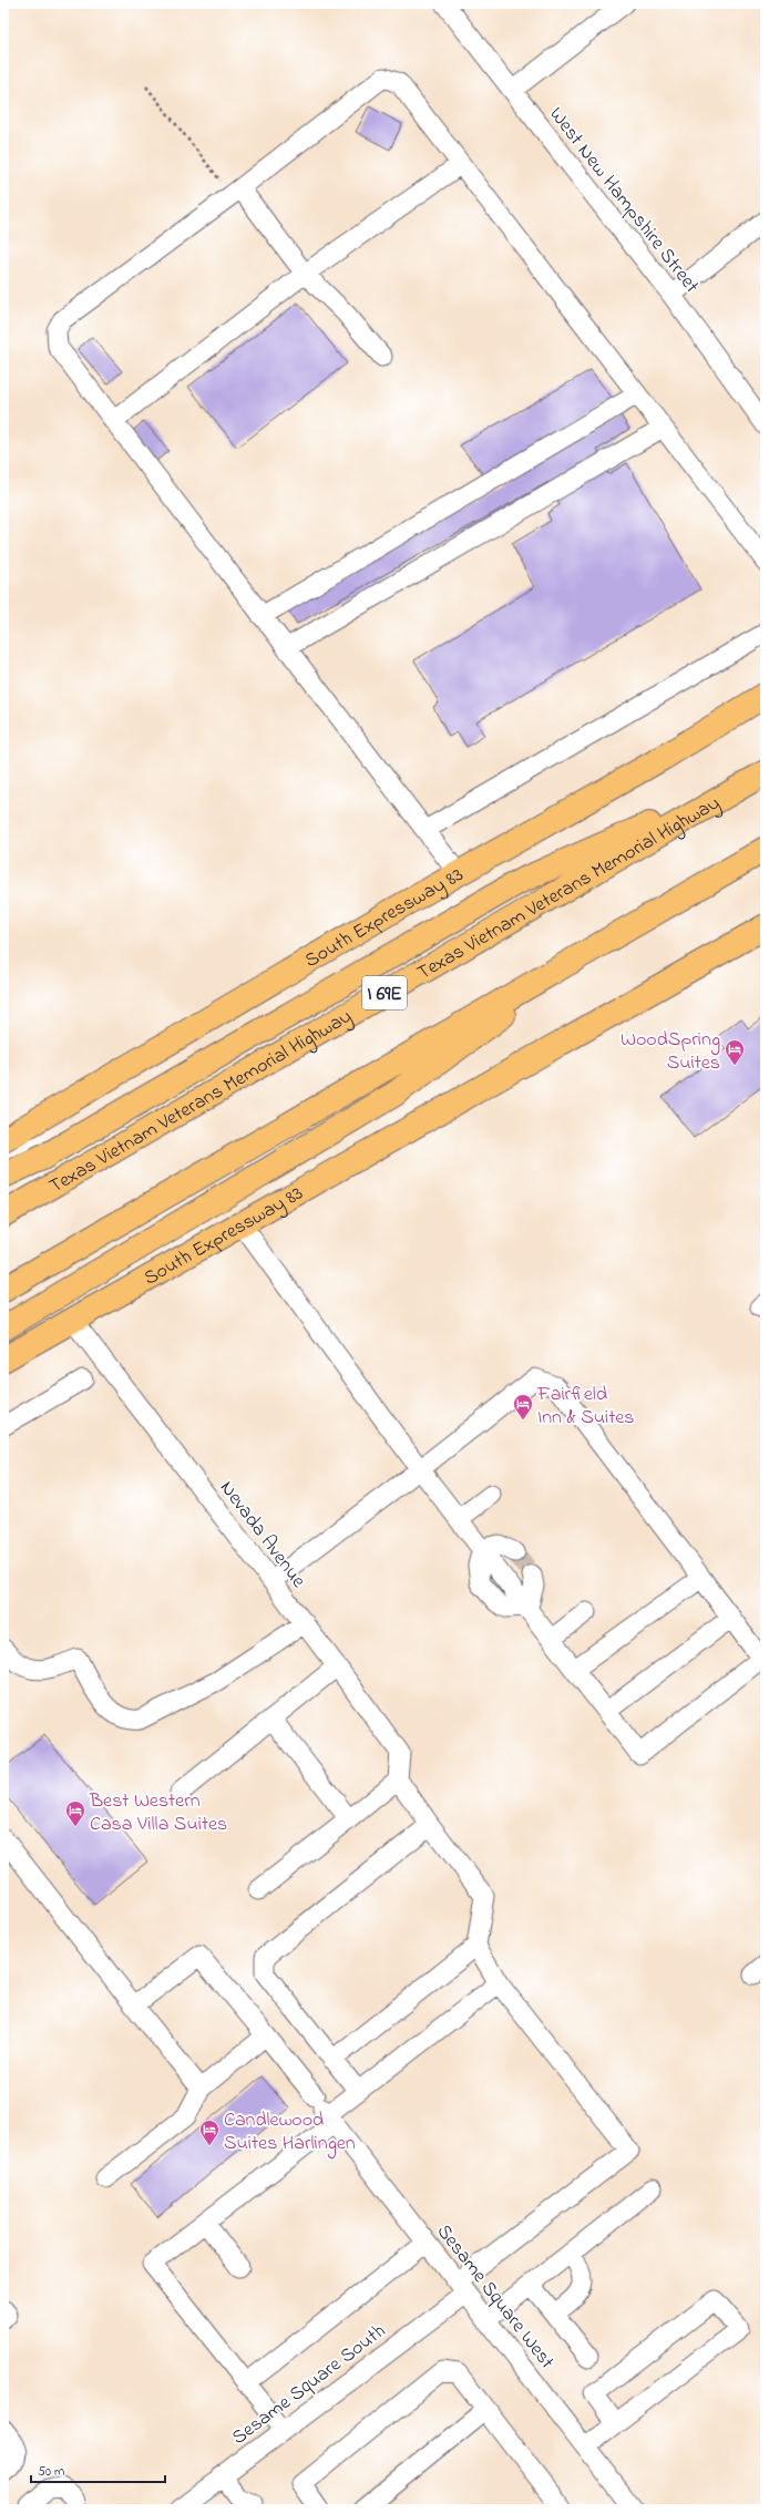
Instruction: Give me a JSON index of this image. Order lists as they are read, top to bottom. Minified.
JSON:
{"streets":{"main road":["Texas Vietnam Veterans Memorial Highway","South Expressway 83","I 69E"],"street":["West New Hampshire Street","Nevada Avenue","Sesame Square West","Sesame Square South"]},"crossings":[["South Expressway 83","Nevada Avenue"],["Sesame Square West","Sesame Square South"]],"places":{"hotel":["WoodSpring Suites","Fairfield Inn & Suites","Best Western Casa Villa Suites","Candlewood Suites Harlingen"]},"scale_bar":"50 m"}
